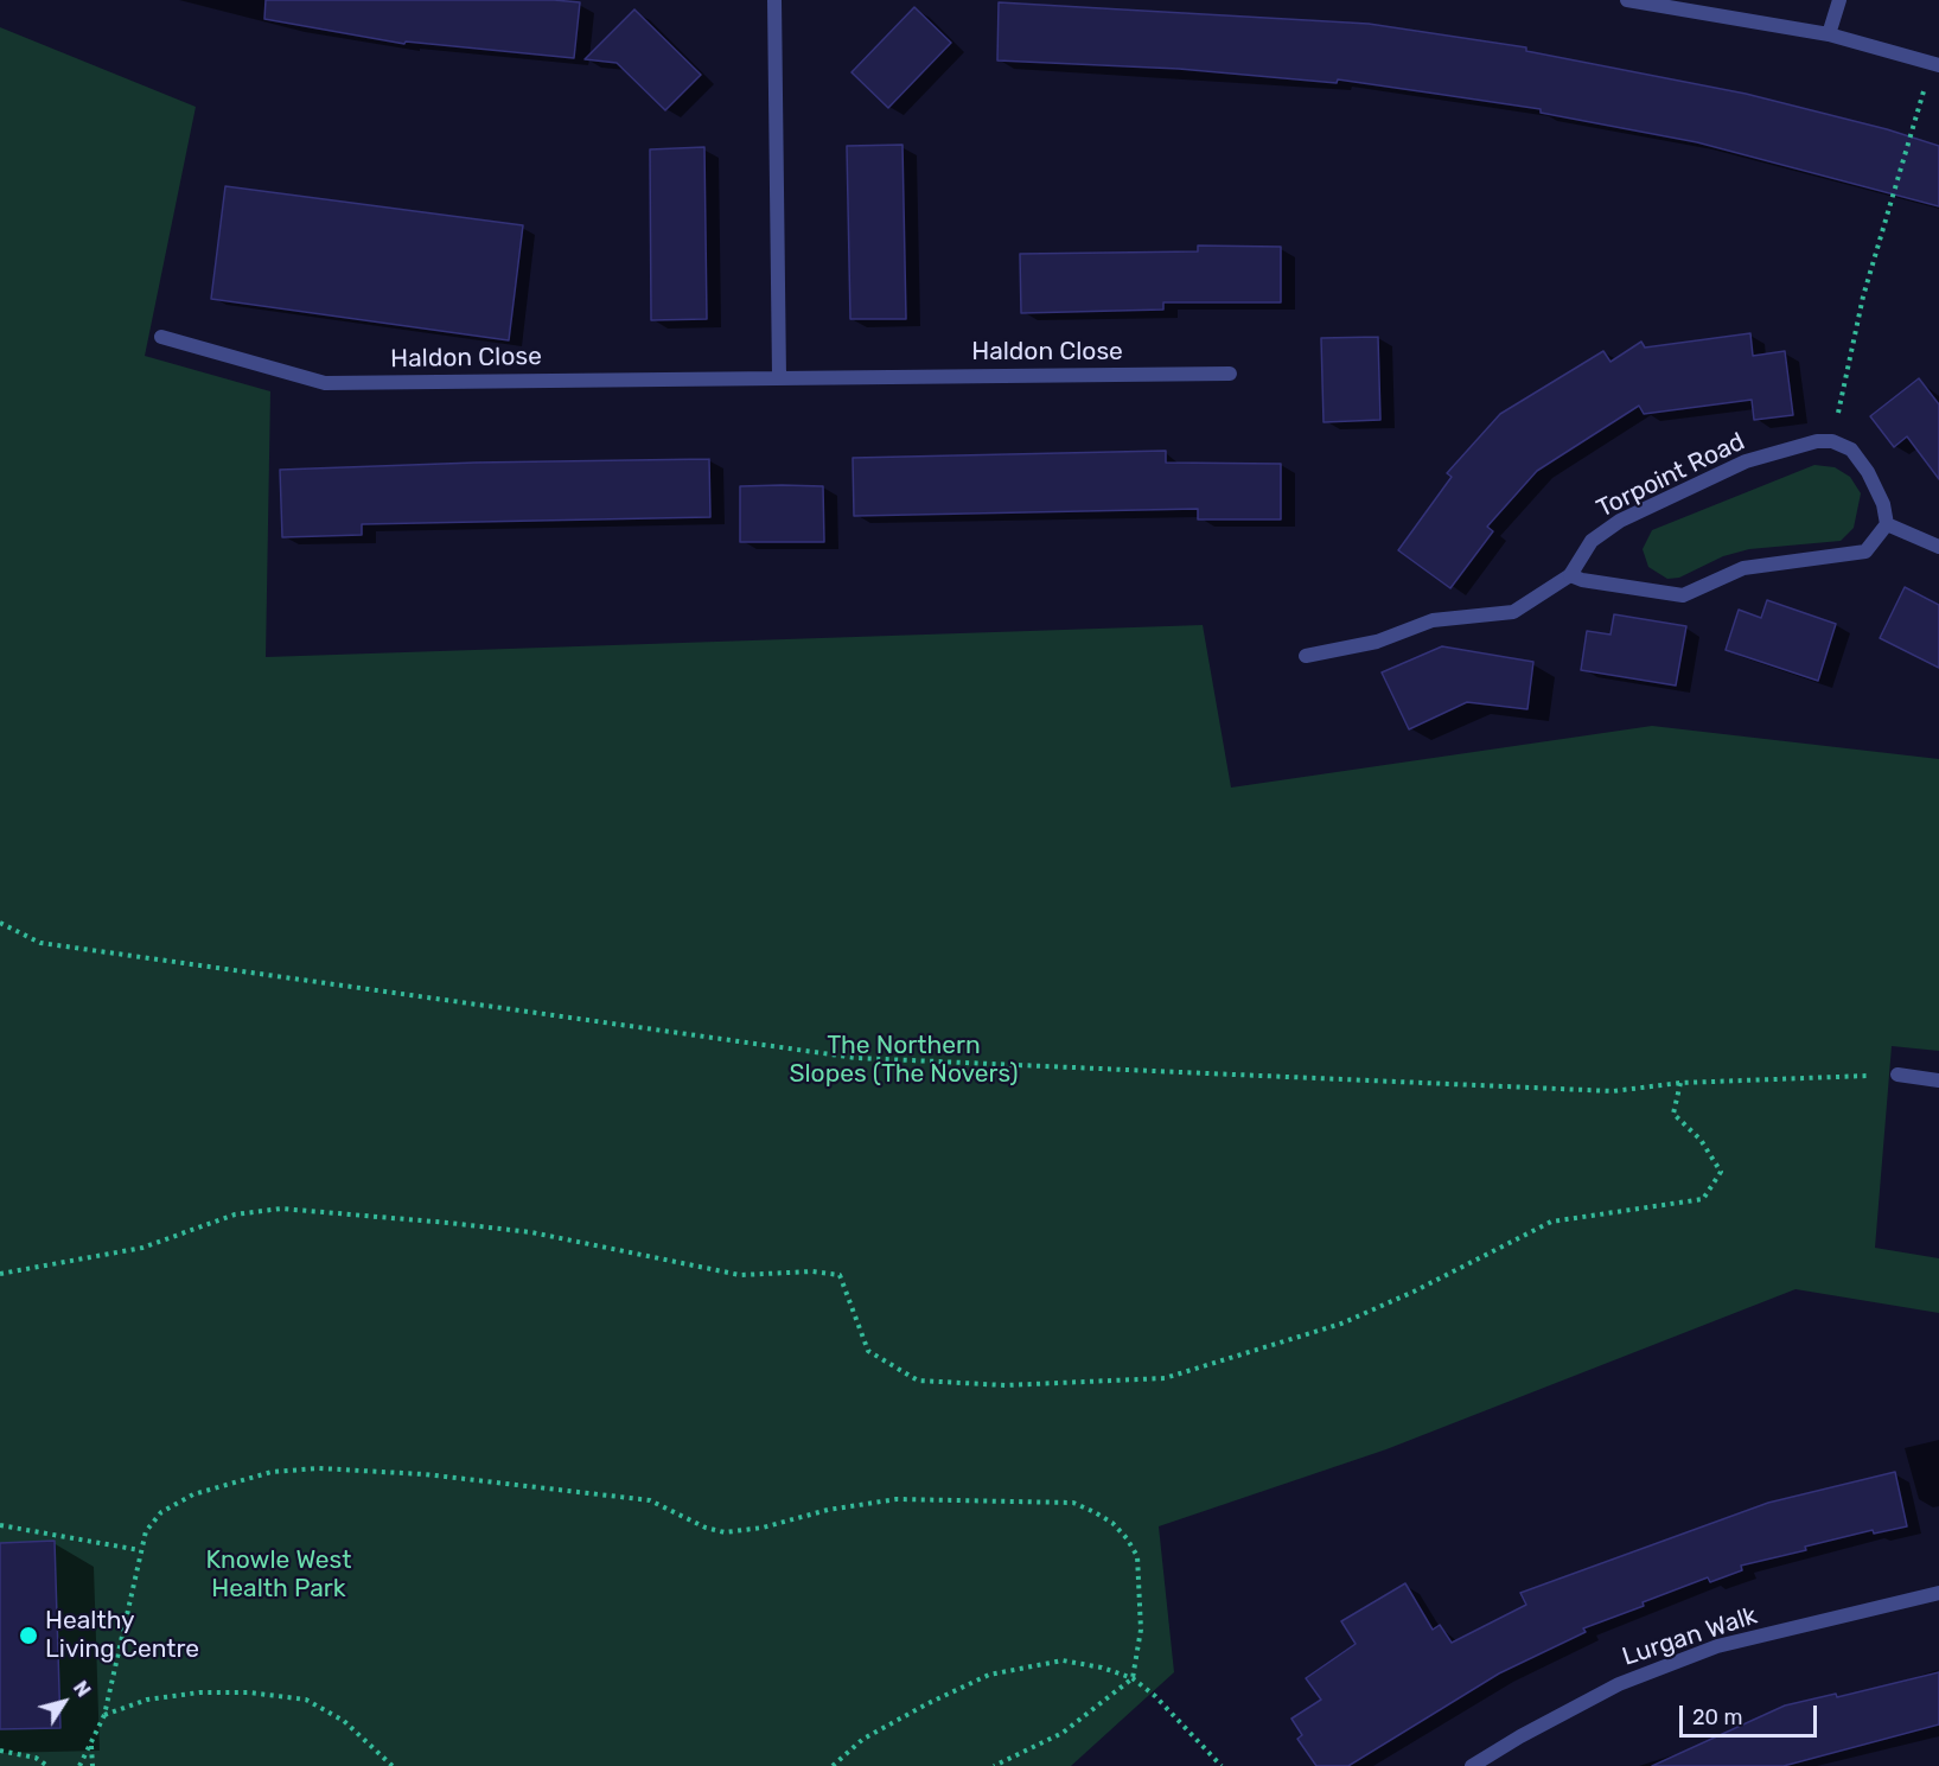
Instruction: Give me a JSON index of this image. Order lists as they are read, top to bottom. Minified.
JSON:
{"streets":{"street":["Haldon Close","Torpoint Road","Lurgan Walk"]},"parks":["The Northern Slopes (The Novers)","Knowle West Health Park"],"places":["Healthy Living Centre"],"scale_bar":"20 m","north":"top right"}
